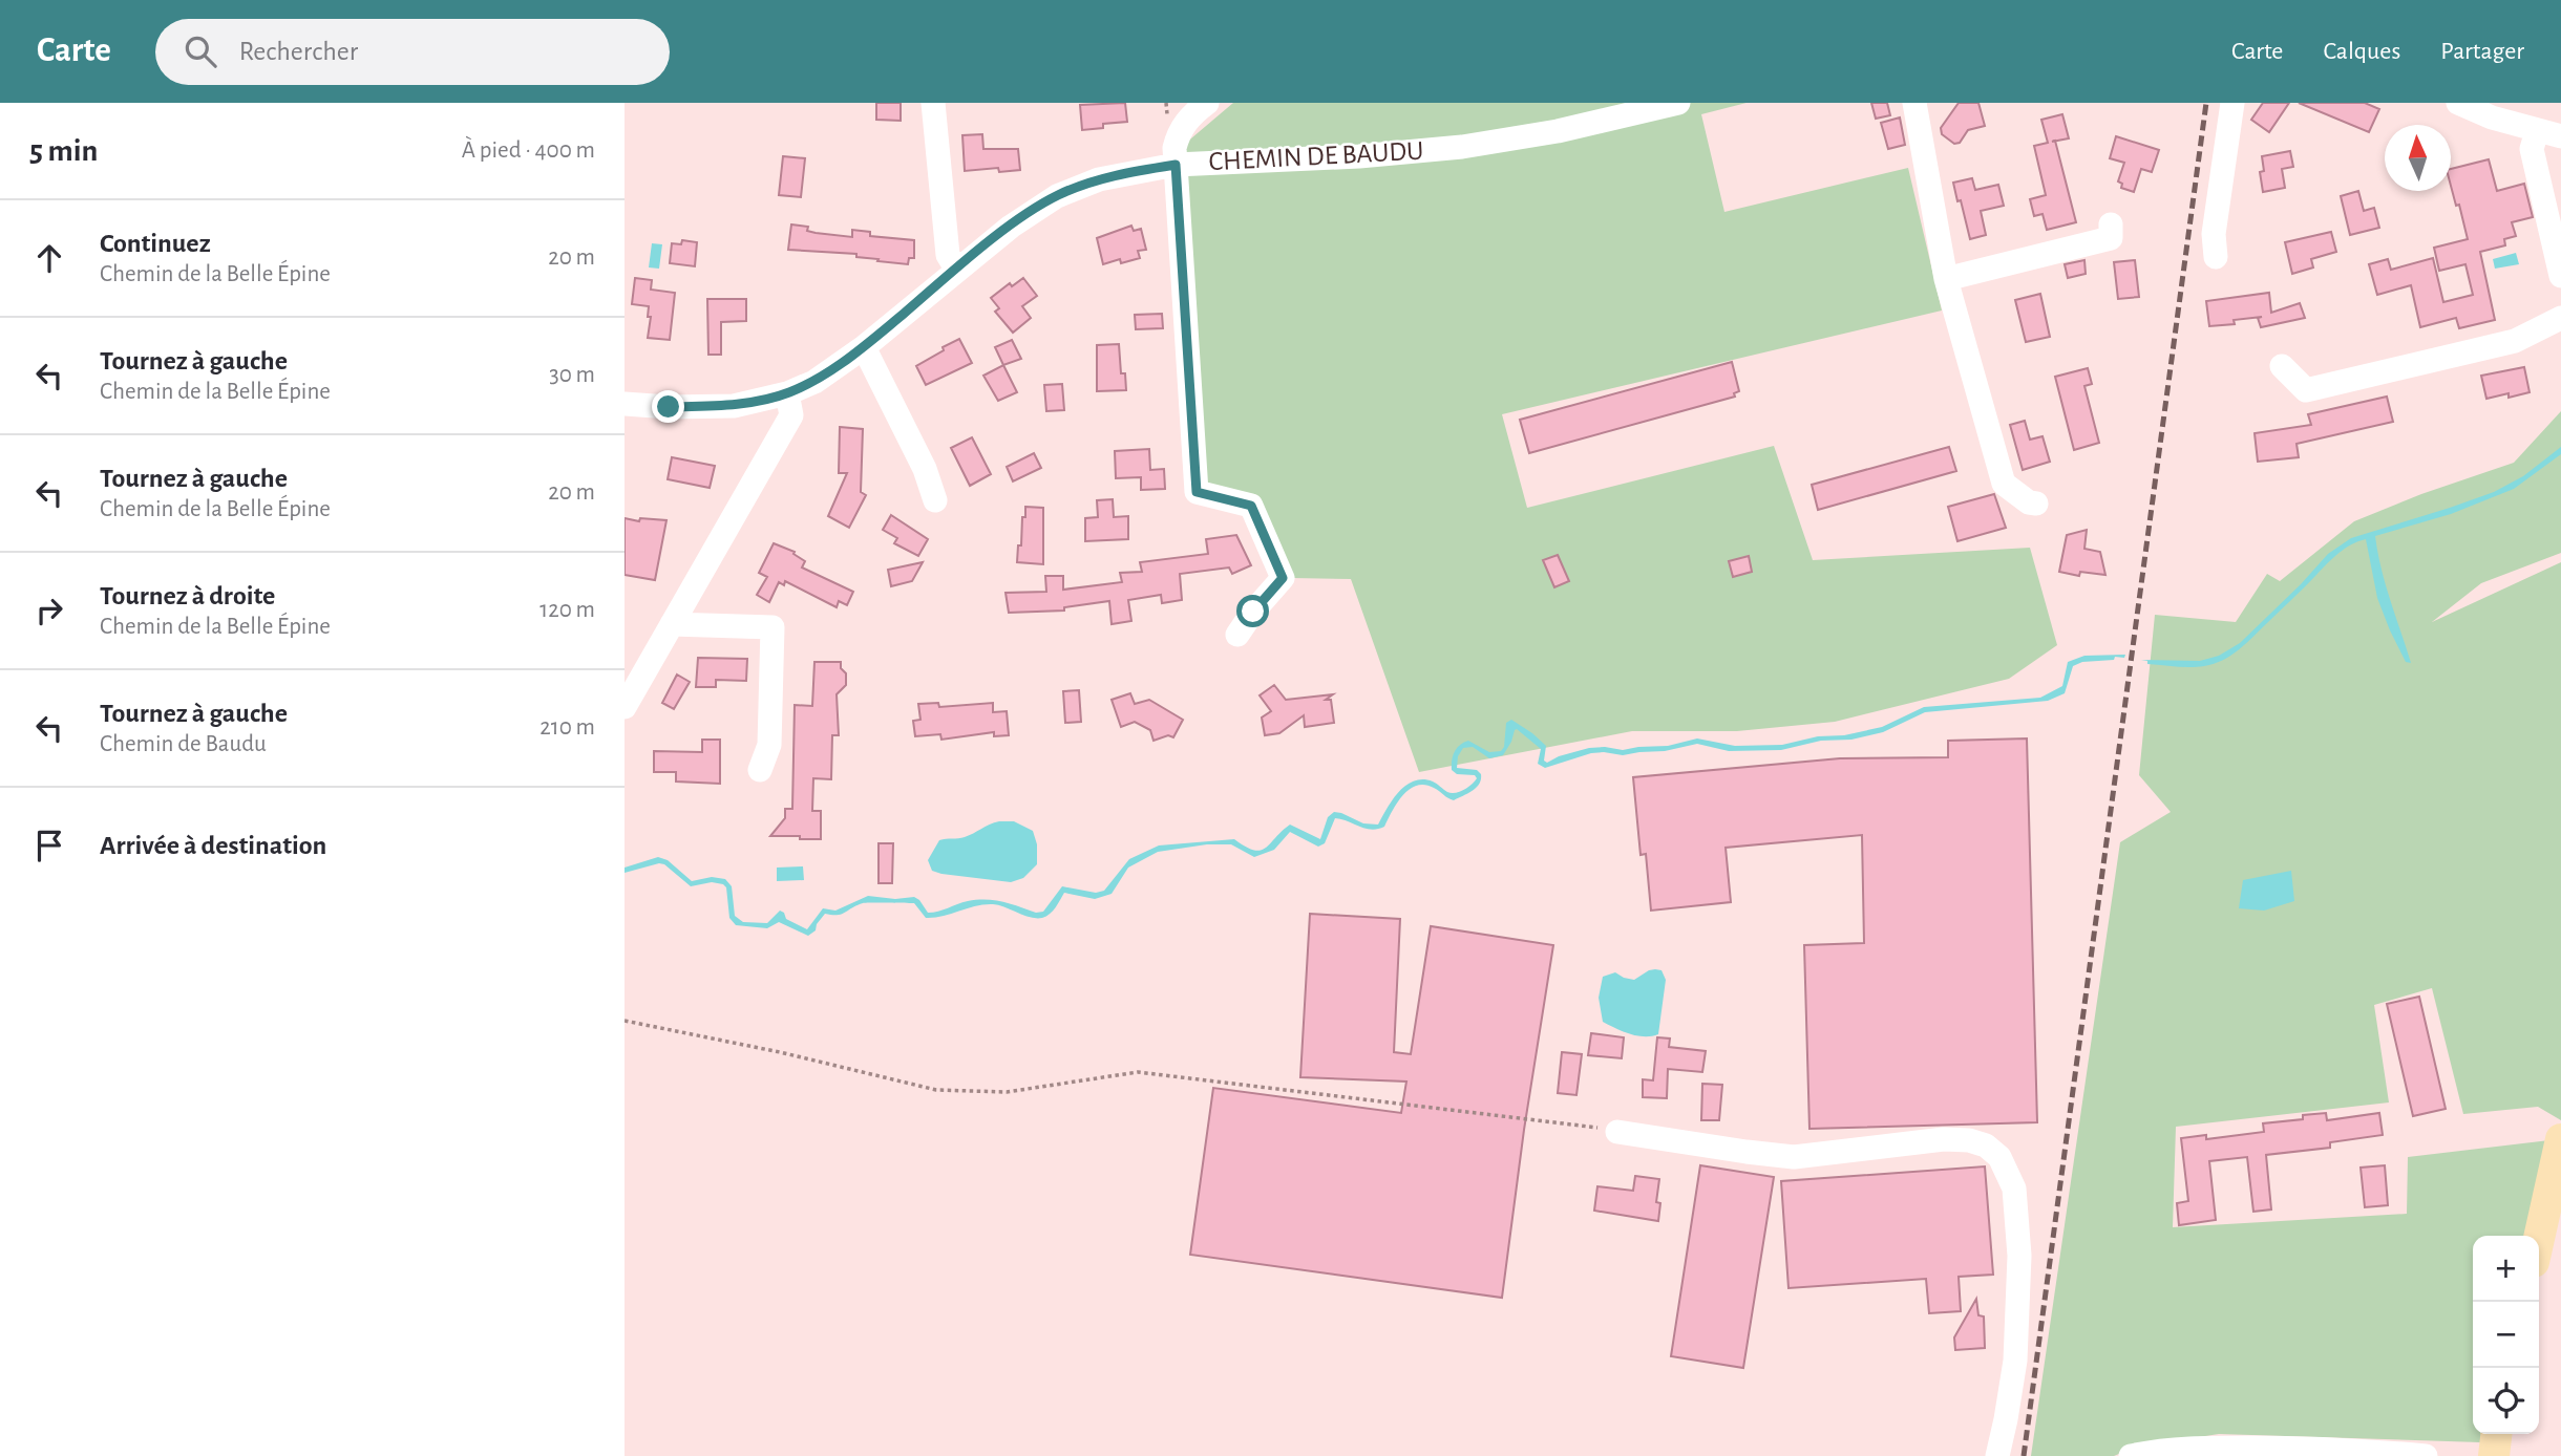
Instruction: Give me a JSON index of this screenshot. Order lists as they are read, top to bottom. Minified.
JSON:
{"streets":{"street":["CHEMIN DE BAUDU"]},"north":"top","page":{"header":"Carte","search":"Rechercher","nav":["Carte","Calques","Partager"],"heading":["5 min","À pied · 400 m"],"list":[["Continuez","Chemin de la Belle Épine","20 m"],["Tournez à gauche","Chemin de la Belle Épine","30 m"],["Tournez à gauche","Chemin de la Belle Épine","20 m"],["Tournez à droite","Chemin de la Belle Épine","120 m"],["Tournez à gauche","Chemin de Baudu","210 m"],"Arrivée à destination"],"map_buttons":["+","−"]}}
